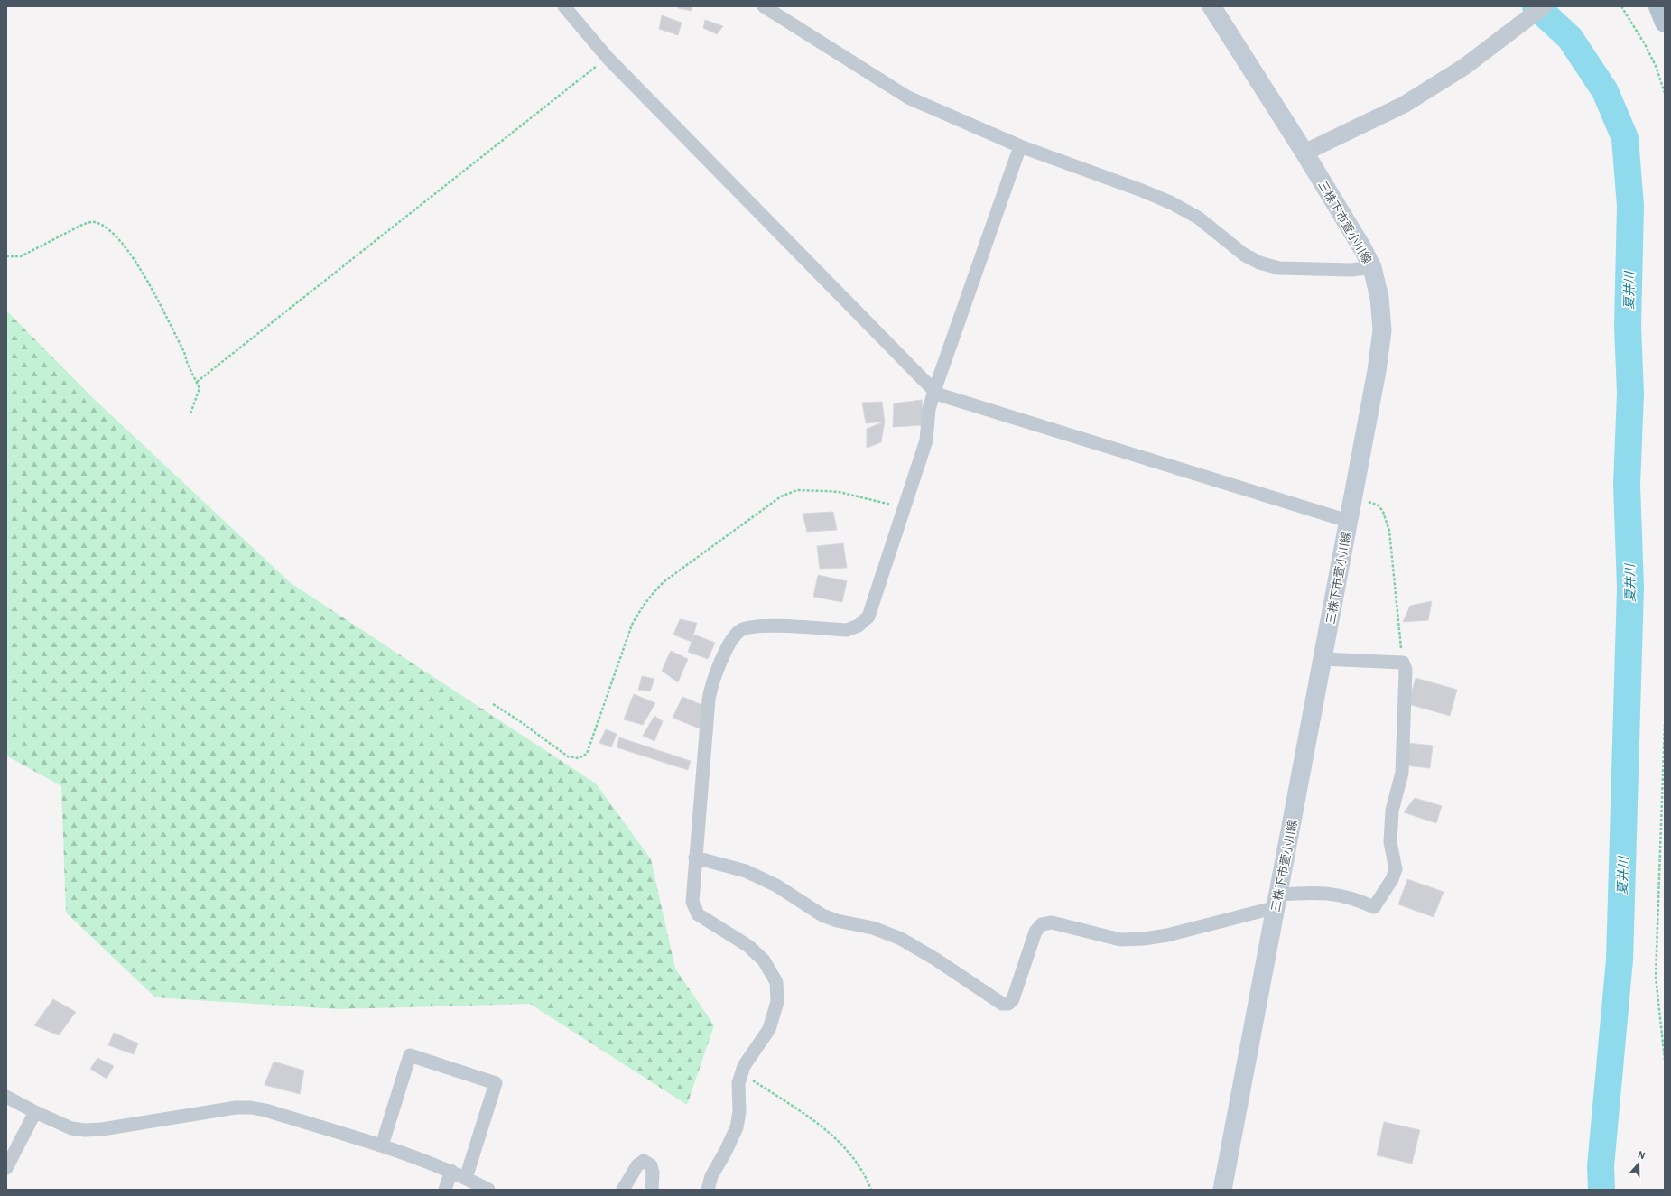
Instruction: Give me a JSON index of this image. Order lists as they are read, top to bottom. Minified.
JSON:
{"streets":{"main road":["三株下市萱小川線"]},"water":["夏井川"],"north":"top"}
